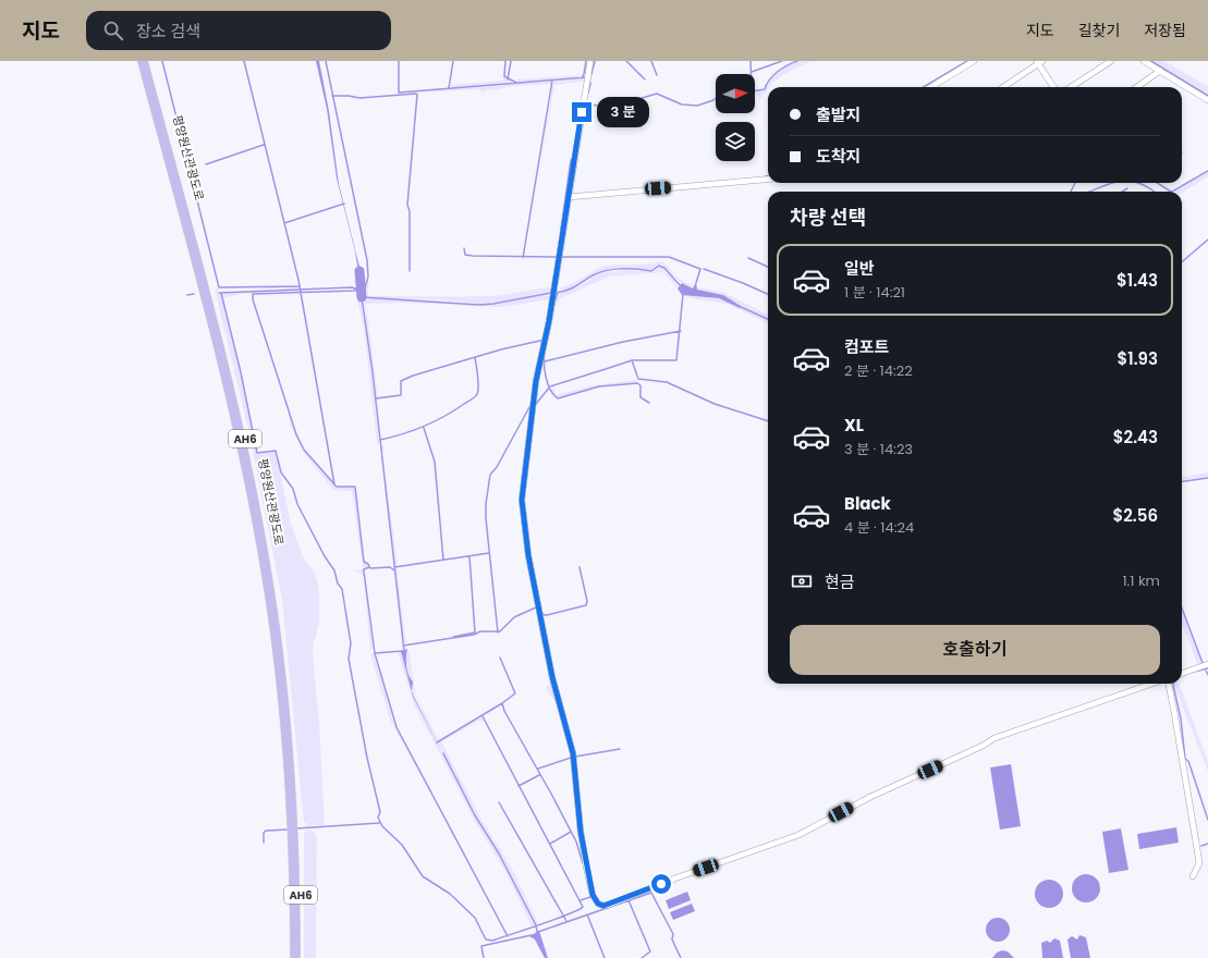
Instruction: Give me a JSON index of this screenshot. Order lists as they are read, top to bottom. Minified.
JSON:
{"streets":{"highway":["평양원산관광도로","AH6"]},"north":"right","page":{"header":"지도","search":"장소 검색","nav":["지도","길찾기","저장됨"],"banner":["출발지","도착지"],"bubble":"3 분","heading":"차량 선택","list":[{"name":"일반","note":"1 분 · 14:21","value":"$1.43"},{"name":"컴포트","note":"2 분 · 14:22","value":"$1.93"},{"name":"XL","note":"3 분 · 14:23","value":"$2.43"},{"name":"Black","note":"4 분 · 14:24","value":"$2.56"}],"pay":["현금","1.1 km"],"buttons":"호출하기"}}
